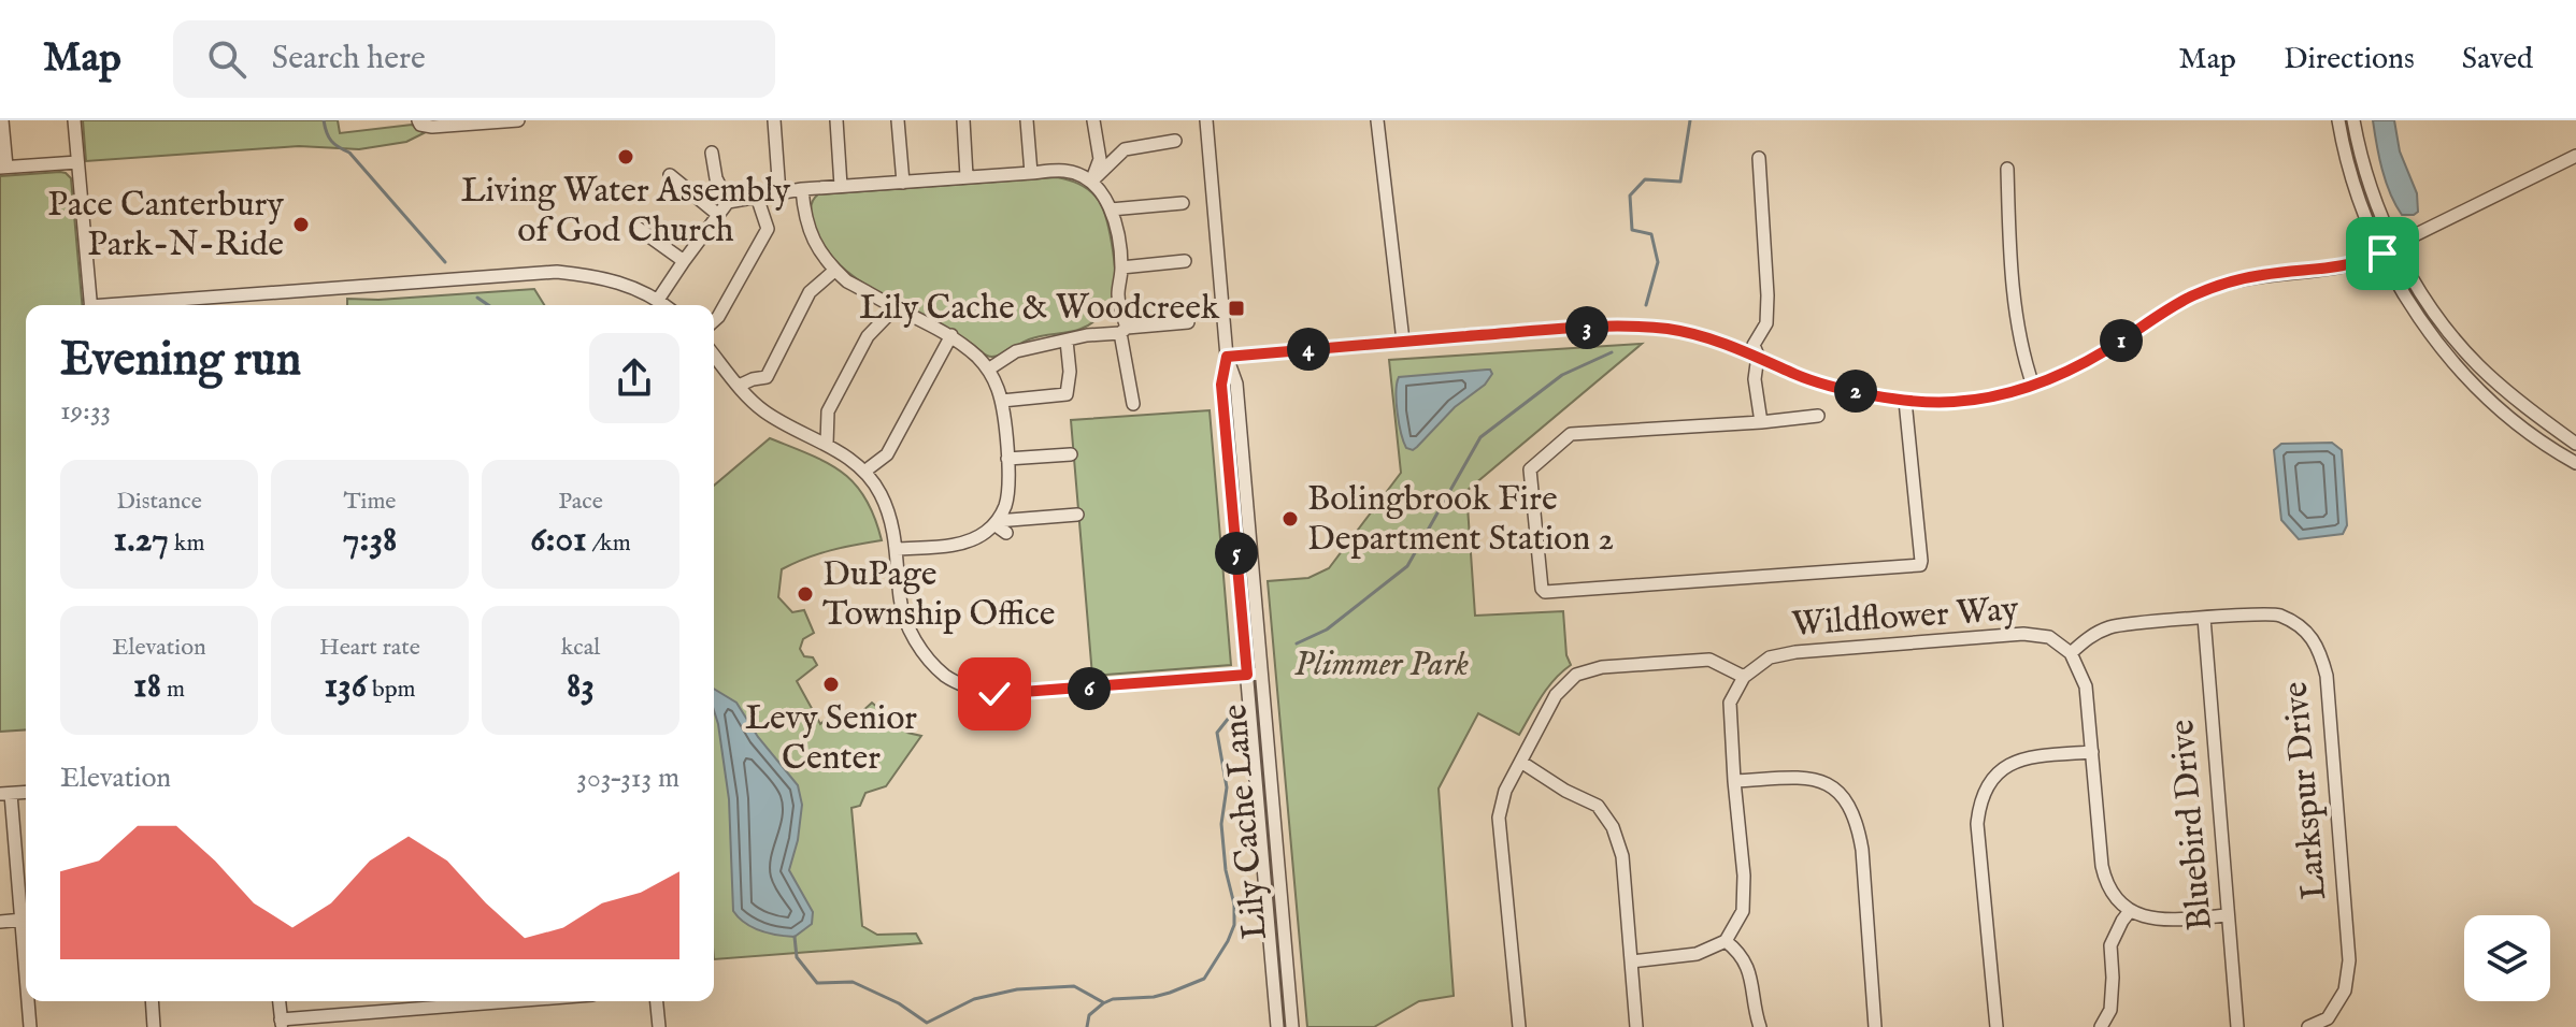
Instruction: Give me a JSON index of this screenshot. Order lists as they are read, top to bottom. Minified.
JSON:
{"streets":{"street":["Wildflower Way","Larkspur Drive","Lily Cache Lane","Bluebird Drive"]},"crossings":[["Wildflower Way","Larkspur Drive"],["Larkspur Drive","Bluebird Drive"]],"parks":["Plimmer Park"],"places":{"other":["Living Water Assembly of God Church","Pace Canterbury Park-N-Ride","Bolingbrook Fire Department Station 2","DuPage Township Office","Levy Senior Center"],"transit":["Lily Cache & Woodcreek"]},"page":{"header":"Map","search":"Search here","nav":["Map","Directions","Saved"],"heading":["Evening run","19:33"],"pins":["3","1","4","2","5","6"],"stats":[["Distance","1.27 km"],["Time","7:38"],["Pace","6:01 /km"],["Elevation","18 m"],["Heart rate","136 bpm"],["kcal","83"]],"chart":["Elevation","303–313 m"]}}
